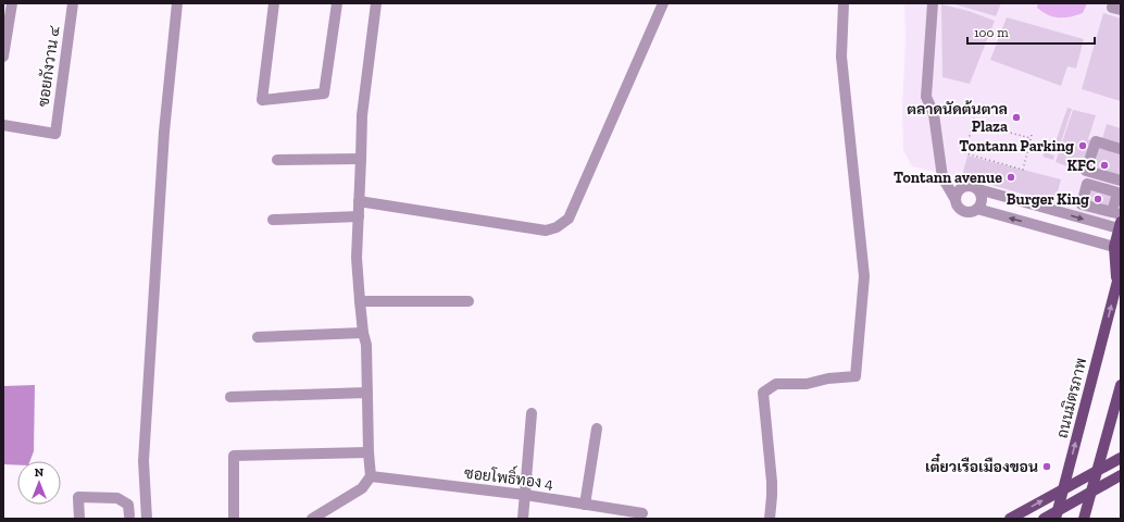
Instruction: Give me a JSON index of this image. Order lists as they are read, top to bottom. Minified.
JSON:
{"streets":{"main road":["ถนนมิตรภาพ"],"street":["ซอยกังวาน ๔","ซอยโพธิ์ทอง 4"]},"places":["ตลาดนัดต้นตาล Plaza","Tontann Parking","KFC","Tontann avenue","Burger King","เตี๋ยวเรือเมืองขอน"],"scale_bar":"100 m","north":"top"}
